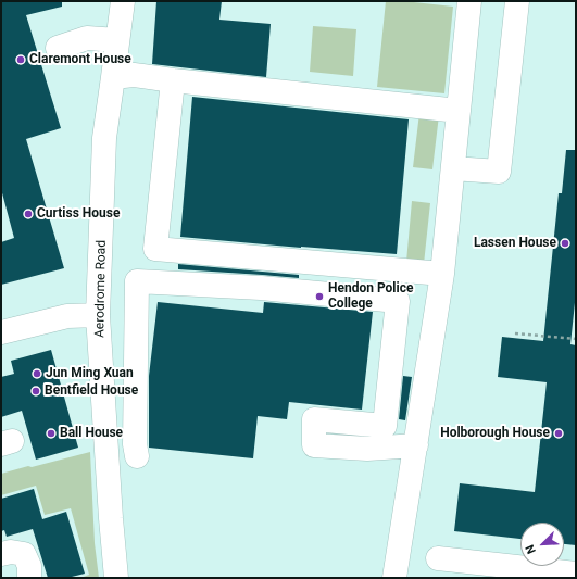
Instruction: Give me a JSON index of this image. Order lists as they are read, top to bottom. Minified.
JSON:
{"streets":{"street":["Aerodrome Road"]},"places":["Claremont House","Curtiss House","Lassen House","Hendon Police College","Jun Ming Xuan","Bentfield House","Ball House","Holborough House"],"north":"bottom left"}
